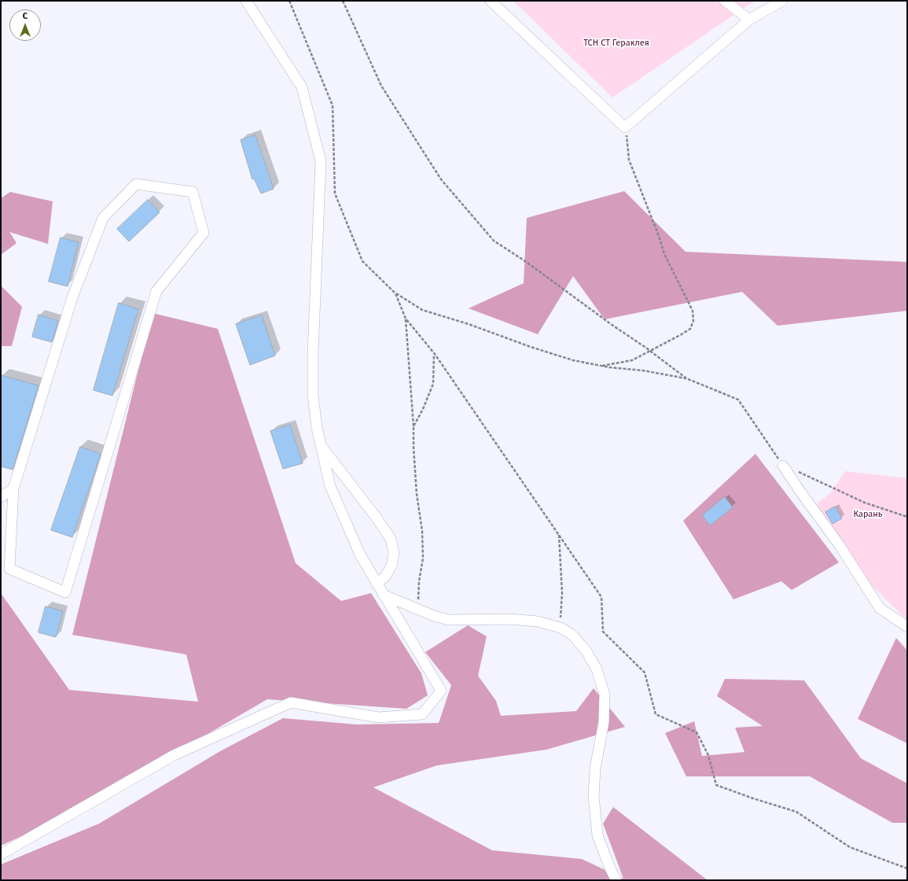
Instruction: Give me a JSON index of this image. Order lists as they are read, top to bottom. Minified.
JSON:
{"parks":["ТСН СТ Гераклея","Карань"],"north":"top"}
